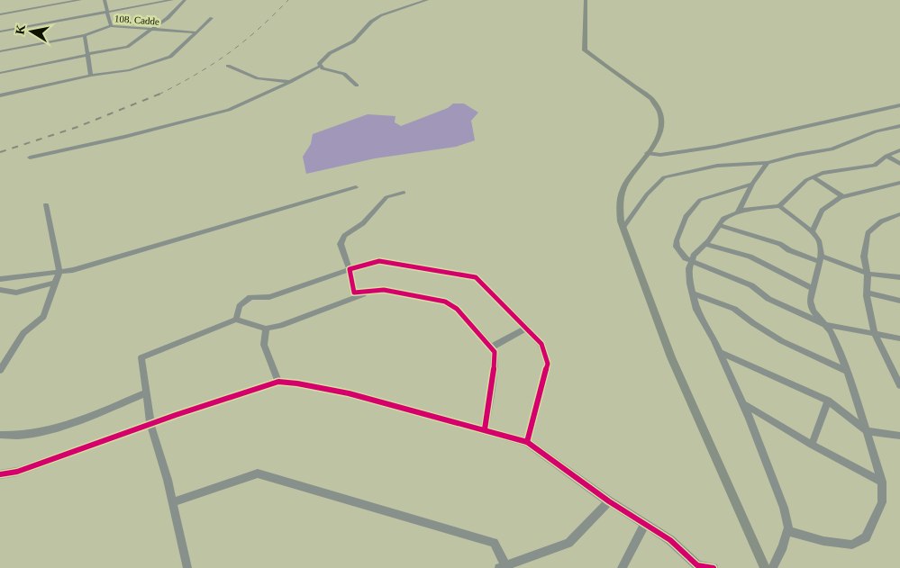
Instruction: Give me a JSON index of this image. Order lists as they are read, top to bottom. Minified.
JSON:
{"streets":{"street":["108. Cadde"]},"north":"left"}
